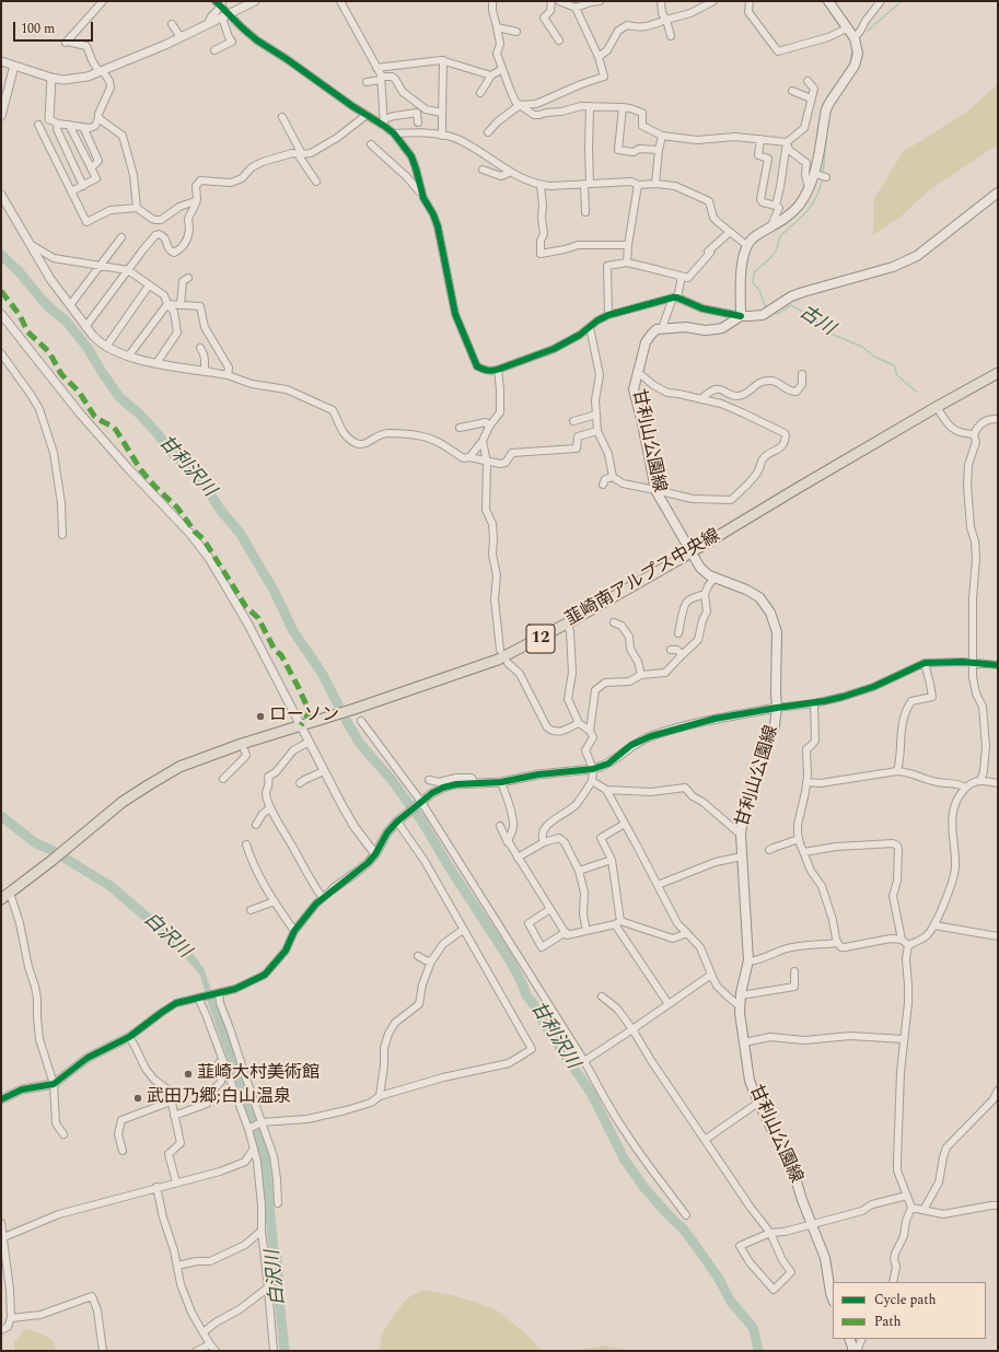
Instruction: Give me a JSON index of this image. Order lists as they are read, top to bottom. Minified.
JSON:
{"streets":{"main road":["甘利山公園線","韮崎南アルプス中央線","12"]},"crossings":[["甘利山公園線","韮崎南アルプス中央線"]],"water":["古川","甘利沢川","白沢川"],"places":["ローソン","韮崎大村美術館","武田乃郷;白山温泉"],"legend":["Cycle path","Path"],"scale_bar":"100 m"}
